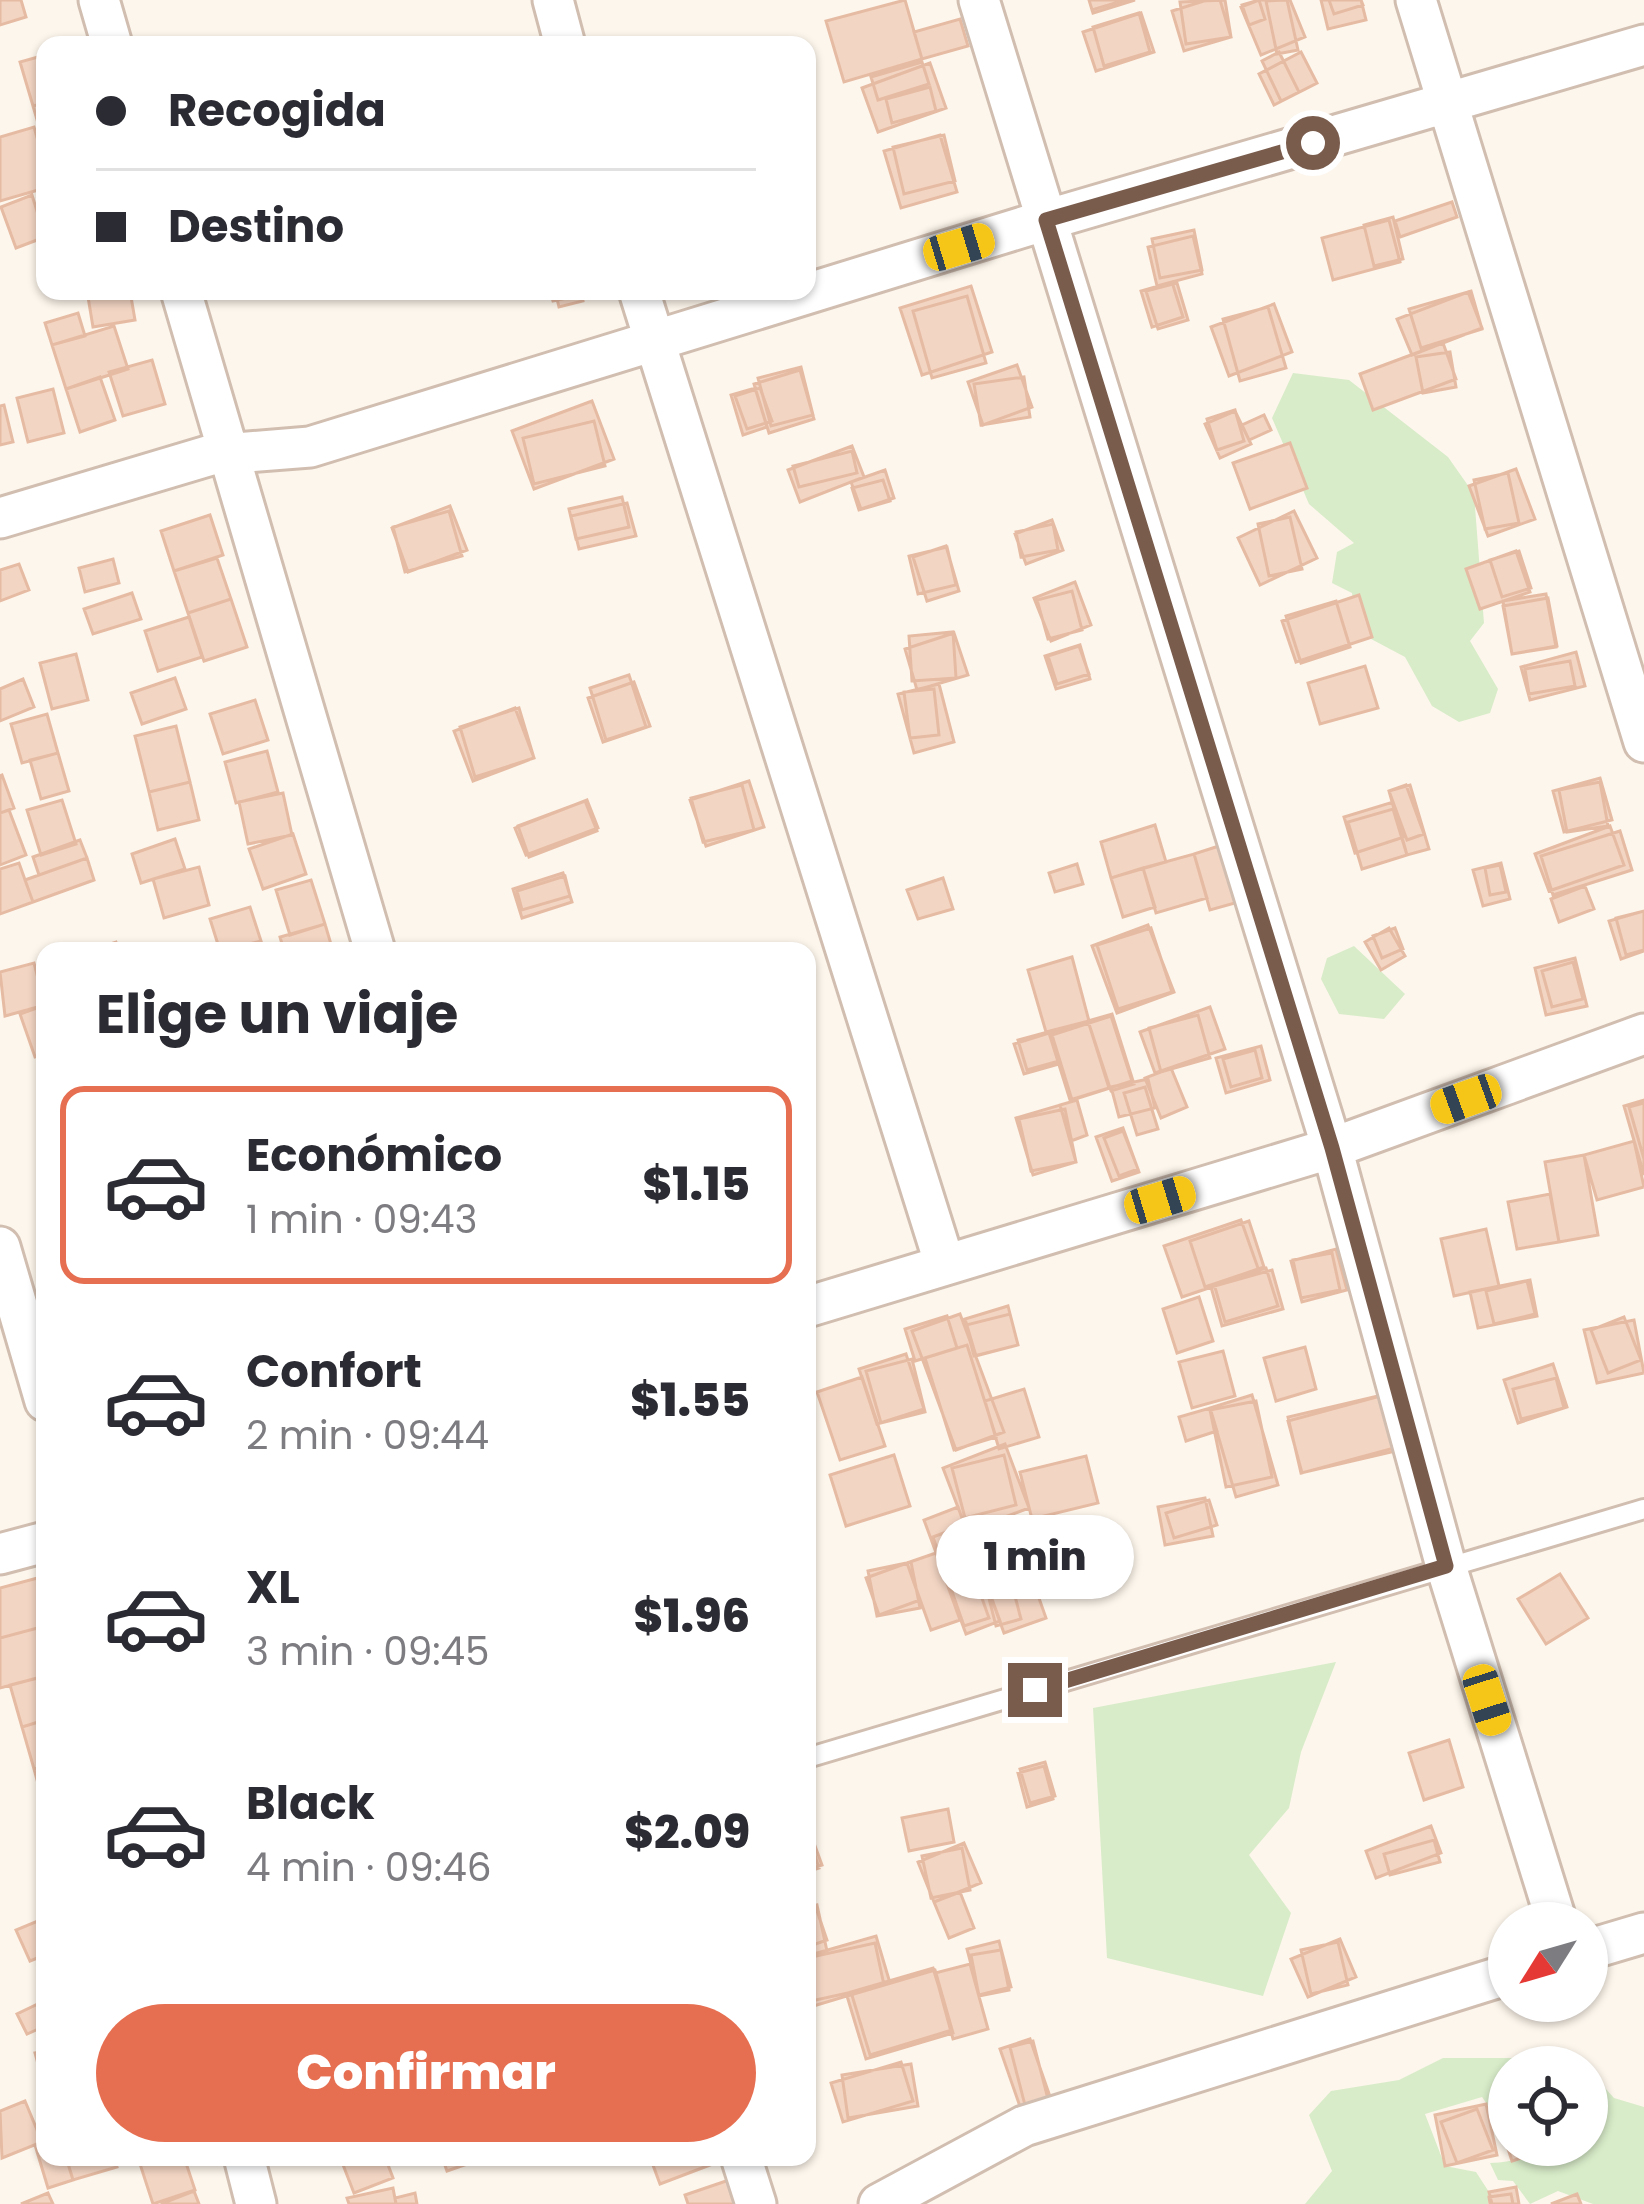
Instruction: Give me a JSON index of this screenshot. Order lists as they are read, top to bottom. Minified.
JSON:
{"north":"bottom left","page":{"banner":["Recogida","Destino"],"heading":"Elige un viaje","list":[{"name":"Económico","note":"1 min · 09:43","value":"$1.15"},{"name":"Confort","note":"2 min · 09:44","value":"$1.55"},{"name":"XL","note":"3 min · 09:45","value":"$1.96"},{"name":"Black","note":"4 min · 09:46","value":"$2.09"}],"bubble":"1 min","buttons":"Confirmar"}}
